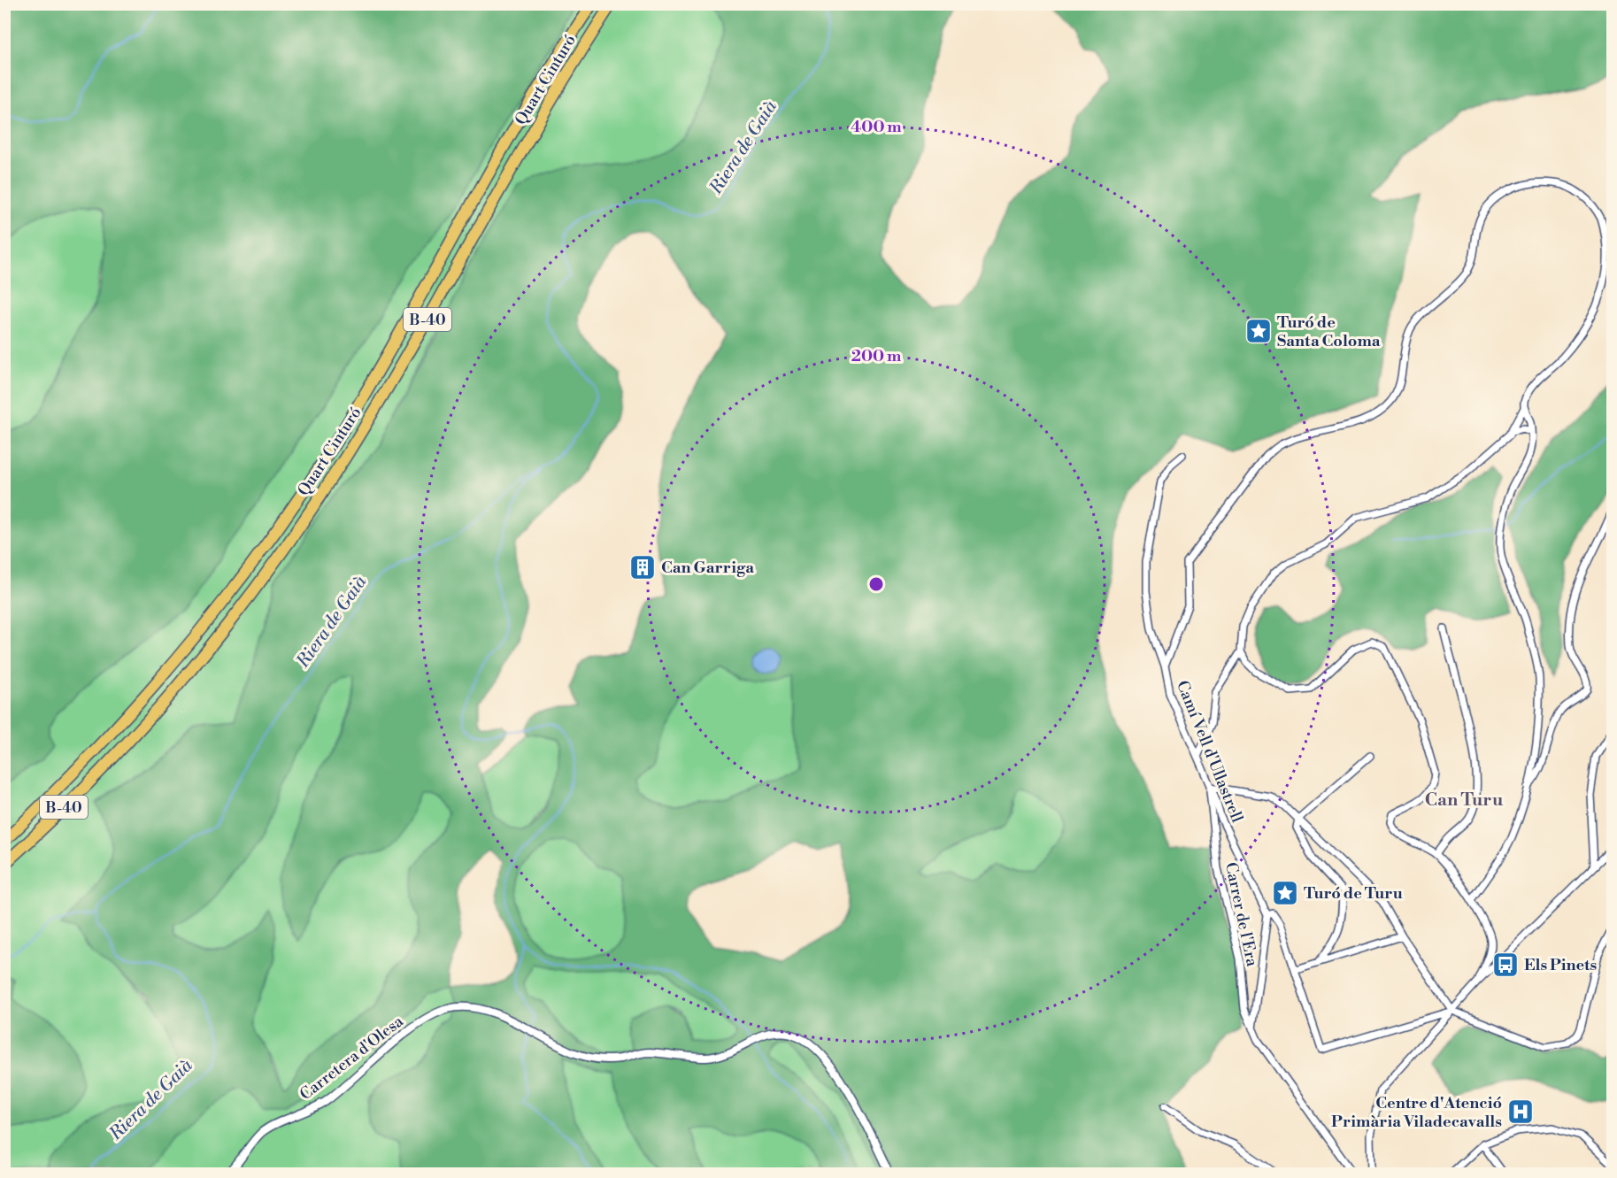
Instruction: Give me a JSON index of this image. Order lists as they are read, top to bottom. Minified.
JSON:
{"streets":{"highway":["Quart Cinturó","B-40"],"street":["Camí Vell d'Ullastrell","Carrer de l'Era","Carretera d'Olesa"]},"crossings":[["Camí Vell d'Ullastrell","Carrer de l'Era"]],"districts":["Can Turu"],"water":["Riera de Gaià"],"places":{"place":["Turó de Santa Coloma","Turó de Turu"],"building":["Can Garriga"],"bus stop":["Els Pinets"],"hospital":["Centre d'Atenció Primària Viladecavalls"]},"rings":["400 m","200 m"]}
